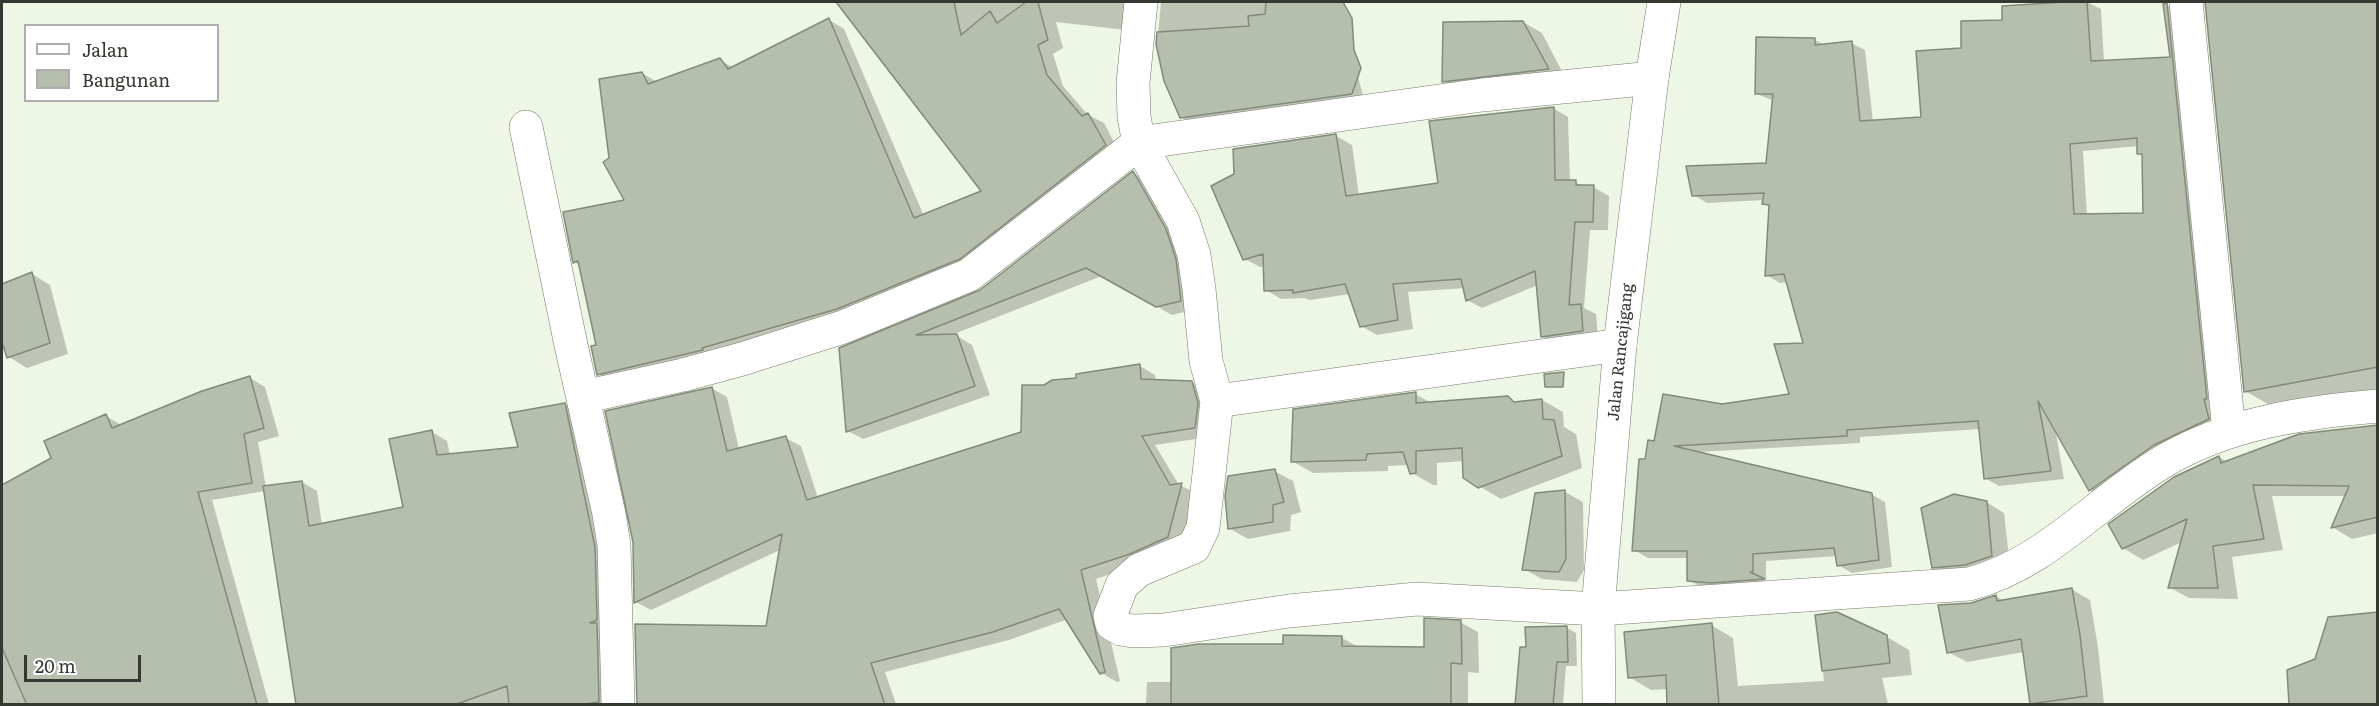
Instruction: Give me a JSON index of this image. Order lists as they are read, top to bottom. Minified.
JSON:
{"streets":{"street":["Jalan Rancajigang"]},"legend":["Jalan","Bangunan"],"scale_bar":"20 m"}
